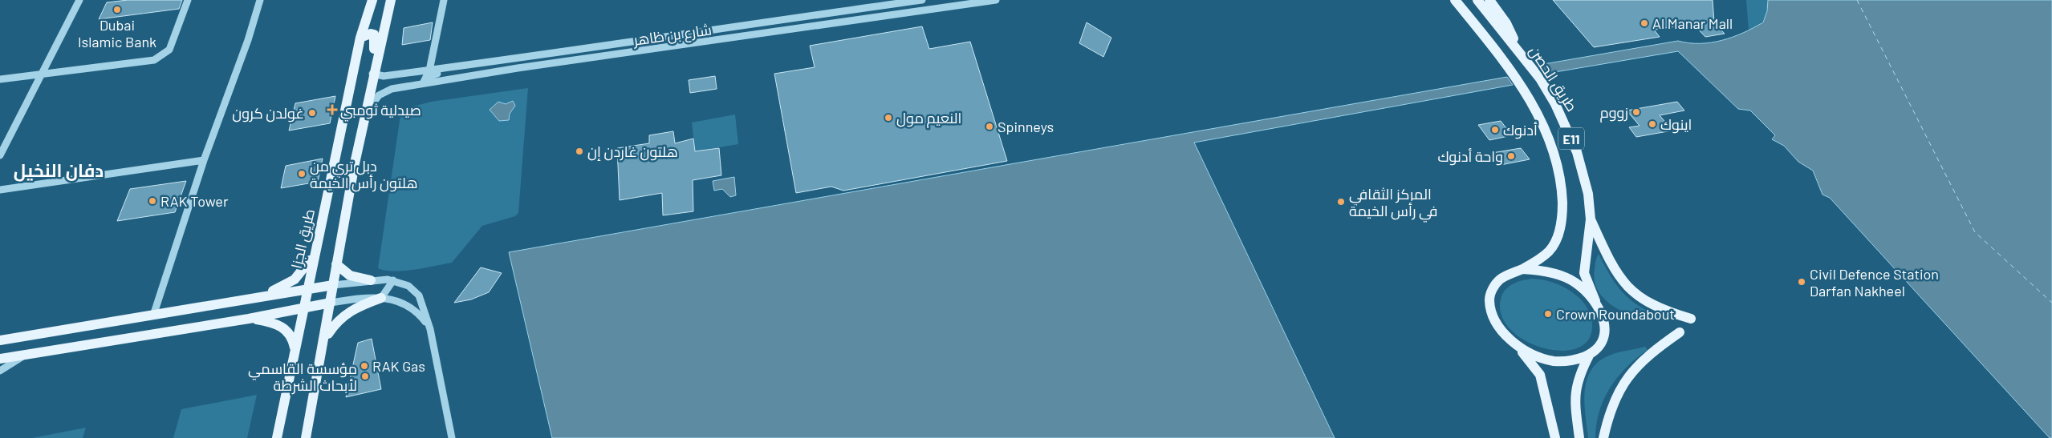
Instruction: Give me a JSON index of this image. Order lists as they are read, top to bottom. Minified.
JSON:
{"streets":{"main road":["طريق الحصن","E11","طريق الجزا"],"street":["شارع بن ظاهر"]},"crossings":[["طريق الحصن","E11"]],"districts":["دفان النخيل"],"places":{"other":["Dubai Islamic Bank","Al Manar Mall","زووم","غولدن كرون","النعيم مول","اينوك","Spinneys","أدنوك","هلتون غاردن إن","واحة أدنوك","دبل تري من هلتون رأس الخيمة","RAK Tower","المركز الثقافي في رأس الخيمة","Civil Defence Station Darfan Nakheel","Crown Roundabout","RAK Gas","مؤسسة القاسمي لأبحاث الشرطة"],"health":["صيدلية ثومبي"]}}
